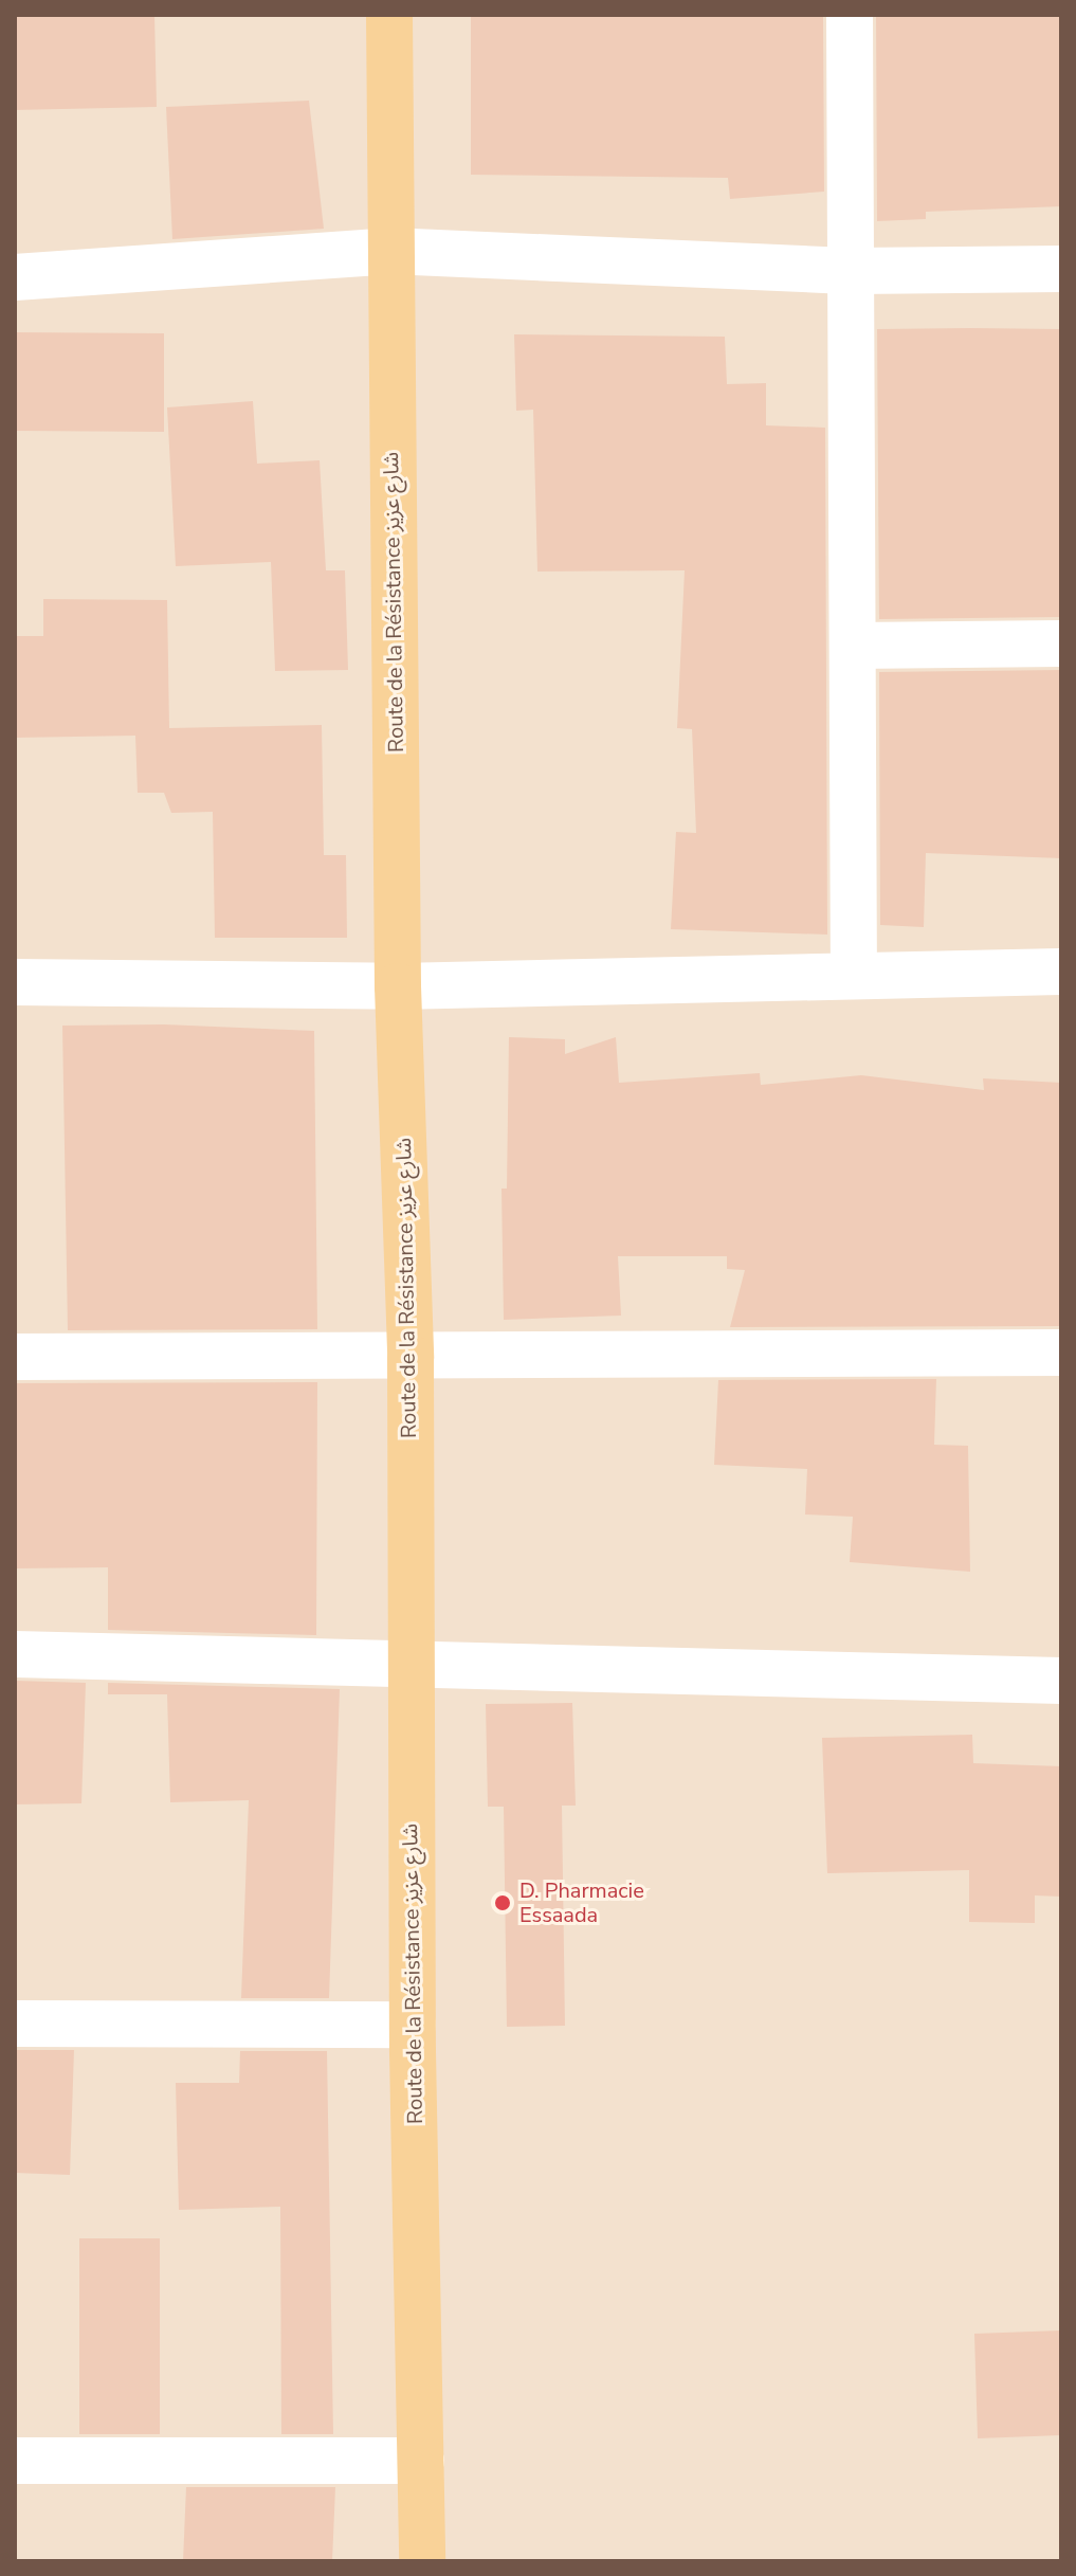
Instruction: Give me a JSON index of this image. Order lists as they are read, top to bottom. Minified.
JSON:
{"streets":{"main road":["Route de la Résistance شارع عزيز"]},"places":["D. Pharmacie Essaada"]}
